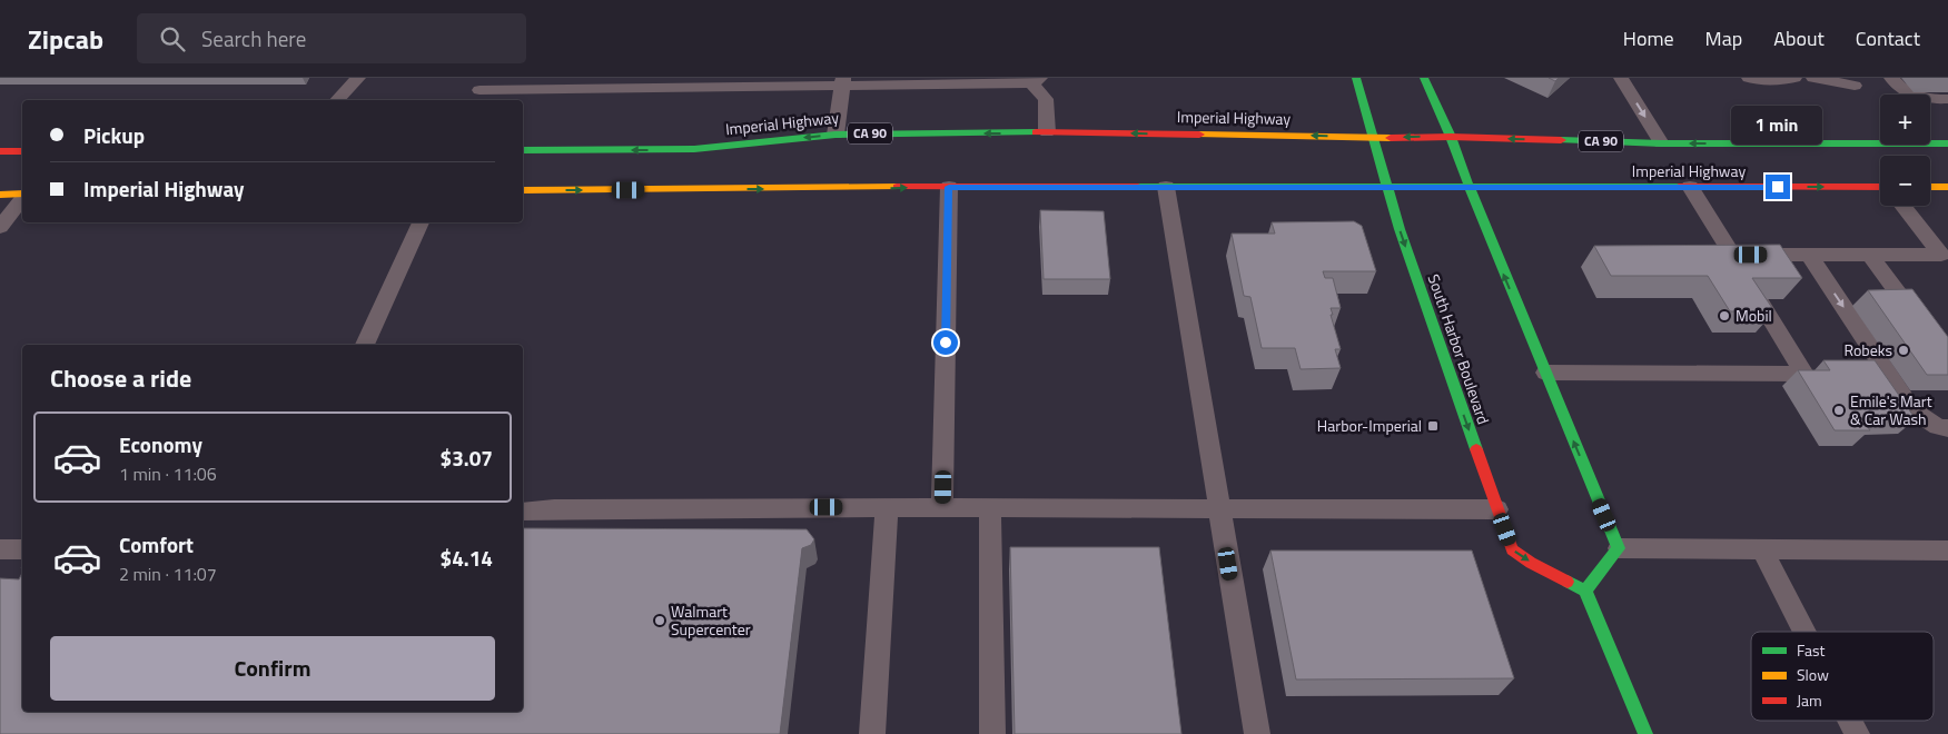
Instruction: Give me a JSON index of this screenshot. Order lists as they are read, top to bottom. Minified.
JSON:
{"streets":{"main road":["Imperial Highway","CA 90","South Harbor Boulevard"]},"crossings":[["Imperial Highway","South Harbor Boulevard"]],"places":{"other":["Mobil","Robeks","Emile's Mart & Car Wash","Walmart Supercenter"],"transit":["Harbor-Imperial"]},"legend":["Fast","Slow","Jam"],"page":{"header":"Zipcab","search":"Search here","nav":["Home","Map","About","Contact"],"map_buttons":["+","−"],"banner":["Pickup","Imperial Highway"],"bubble":"1 min","heading":"Choose a ride","list":[{"name":"Economy","note":"1 min · 11:06","value":"$3.07"},{"name":"Comfort","note":"2 min · 11:07","value":"$4.14"}],"buttons":"Confirm"}}
